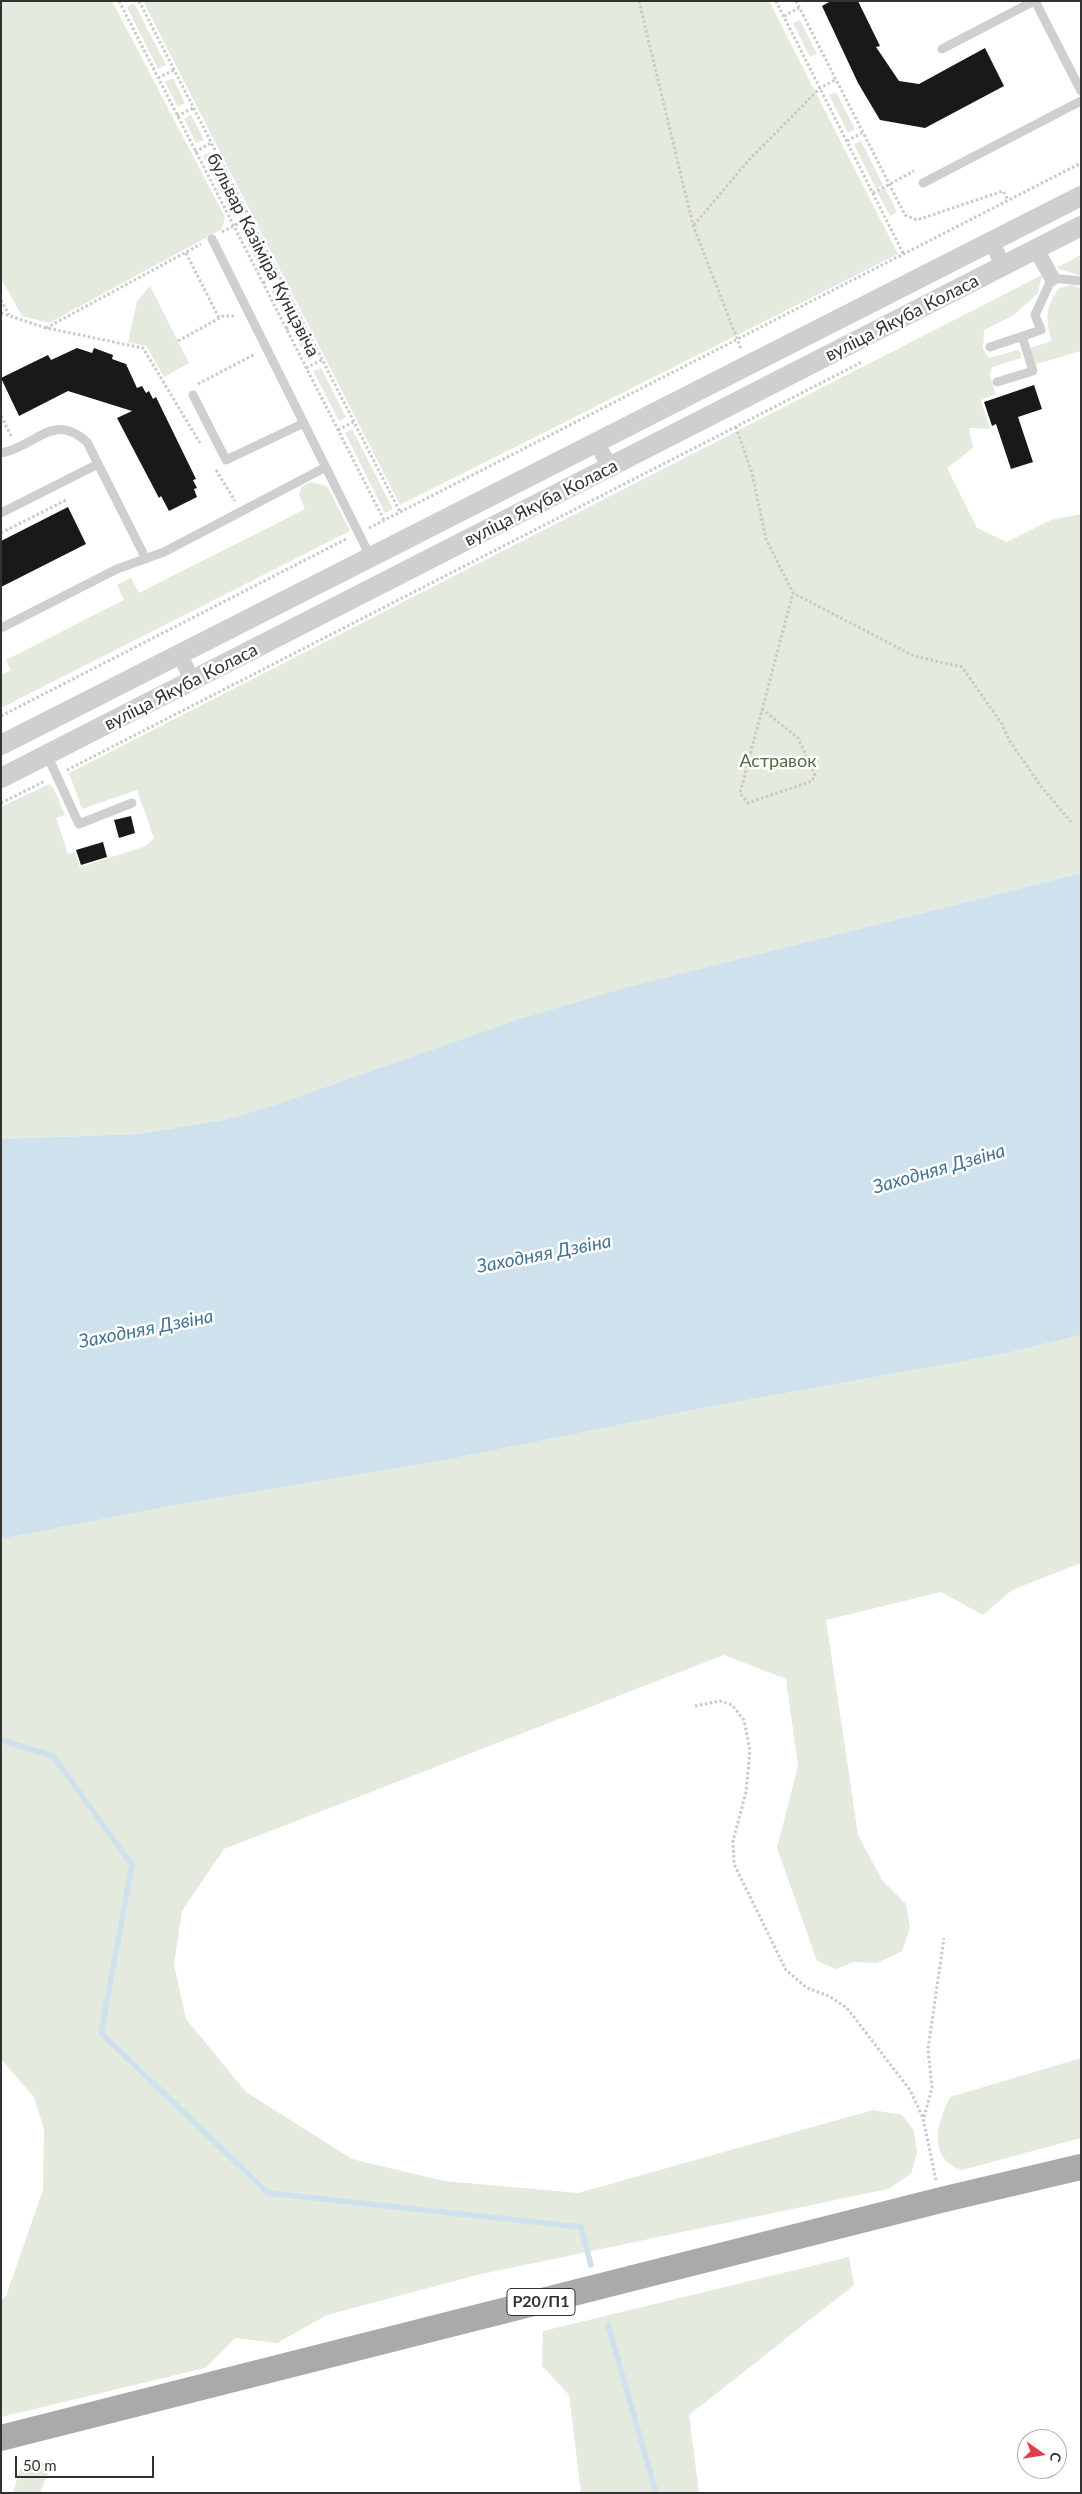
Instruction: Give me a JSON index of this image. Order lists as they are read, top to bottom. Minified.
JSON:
{"streets":{"main road":["Р20/П1"],"street":["вуліца Якуба Коласа"],"path":["бульвар Казіміра Кунцэвіча"]},"water":["Заходняя Дзвіна"],"parks":["Астравок"],"scale_bar":"50 m","north":"right"}
